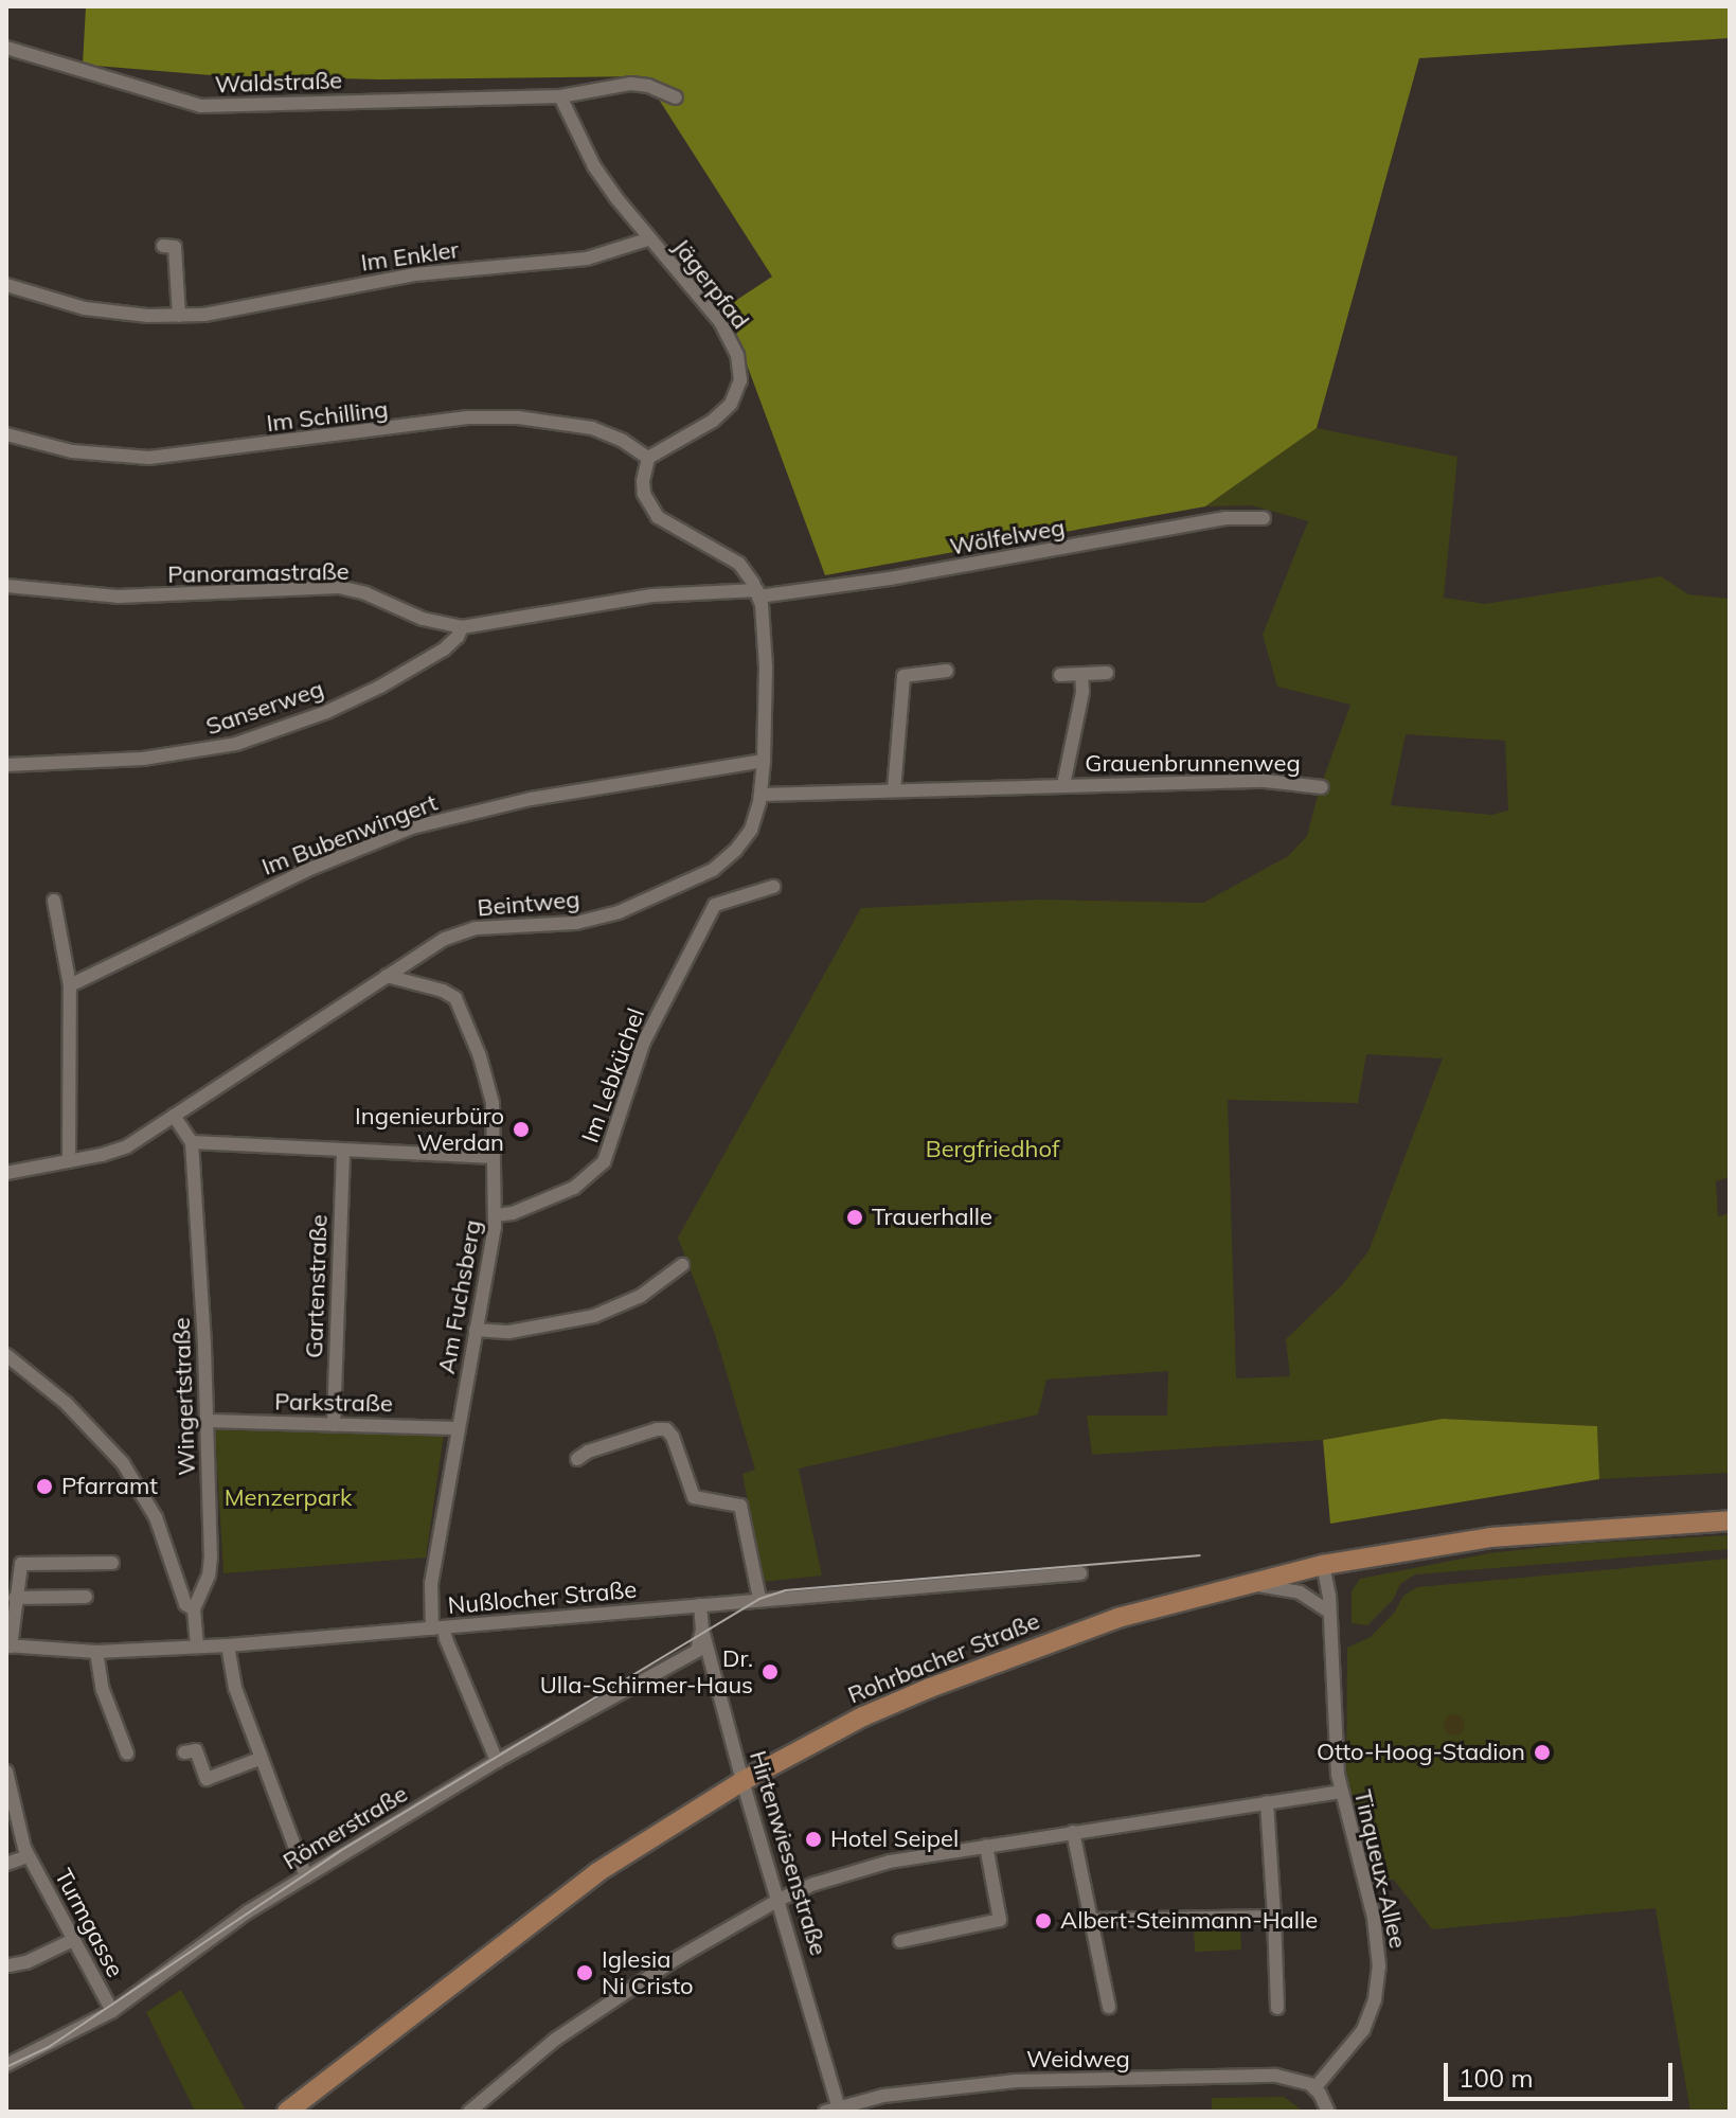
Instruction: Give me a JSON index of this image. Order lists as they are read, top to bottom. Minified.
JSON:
{"streets":{"main road":["Rohrbacher Straße"],"street":["Waldstraße","Im Enkler","Jägerpfad","Im Schilling","Wölfelweg","Panoramastraße","Sanserweg","Grauenbrunnenweg","Im Bubenwingert","Beintweg","Im Lebküchel","Gartenstraße","Am Fuchsberg","Wingertstraße","Parkstraße","Nußlocher Straße","Römerstraße","Hirtenwiesenstraße","Tinqueux-Allee","Turmgasse","Weidweg"]},"crossings":[["Waldstraße","Jägerpfad"],["Im Enkler","Jägerpfad"],["Jägerpfad","Im Schilling"],["Wölfelweg","Panoramastraße"],["Wölfelweg","Beintweg"],["Panoramastraße","Sanserweg"],["Panoramastraße","Beintweg"],["Grauenbrunnenweg","Beintweg"],["Im Bubenwingert","Beintweg"],["Beintweg","Am Fuchsberg"],["Im Lebküchel","Am Fuchsberg"],["Gartenstraße","Parkstraße"],["Am Fuchsberg","Parkstraße"],["Am Fuchsberg","Nußlocher Straße"],["Am Fuchsberg","Römerstraße"],["Wingertstraße","Parkstraße"],["Wingertstraße","Nußlocher Straße"],["Nußlocher Straße","Hirtenwiesenstraße"],["Rohrbacher Straße","Hirtenwiesenstraße"],["Rohrbacher Straße","Tinqueux-Allee"],["Römerstraße","Hirtenwiesenstraße"],["Römerstraße","Turmgasse"],["Hirtenwiesenstraße","Weidweg"],["Tinqueux-Allee","Weidweg"]],"parks":["Bergfriedhof","Menzerpark"],"places":["Ingenieurbüro Werdan","Trauerhalle","Pfarramt","Dr. Ulla-Schirmer-Haus","Otto-Hoog-Stadion","Hotel Seipel","Albert-Steinmann-Halle","Iglesia Ni Cristo"],"scale_bar":"100 m"}
